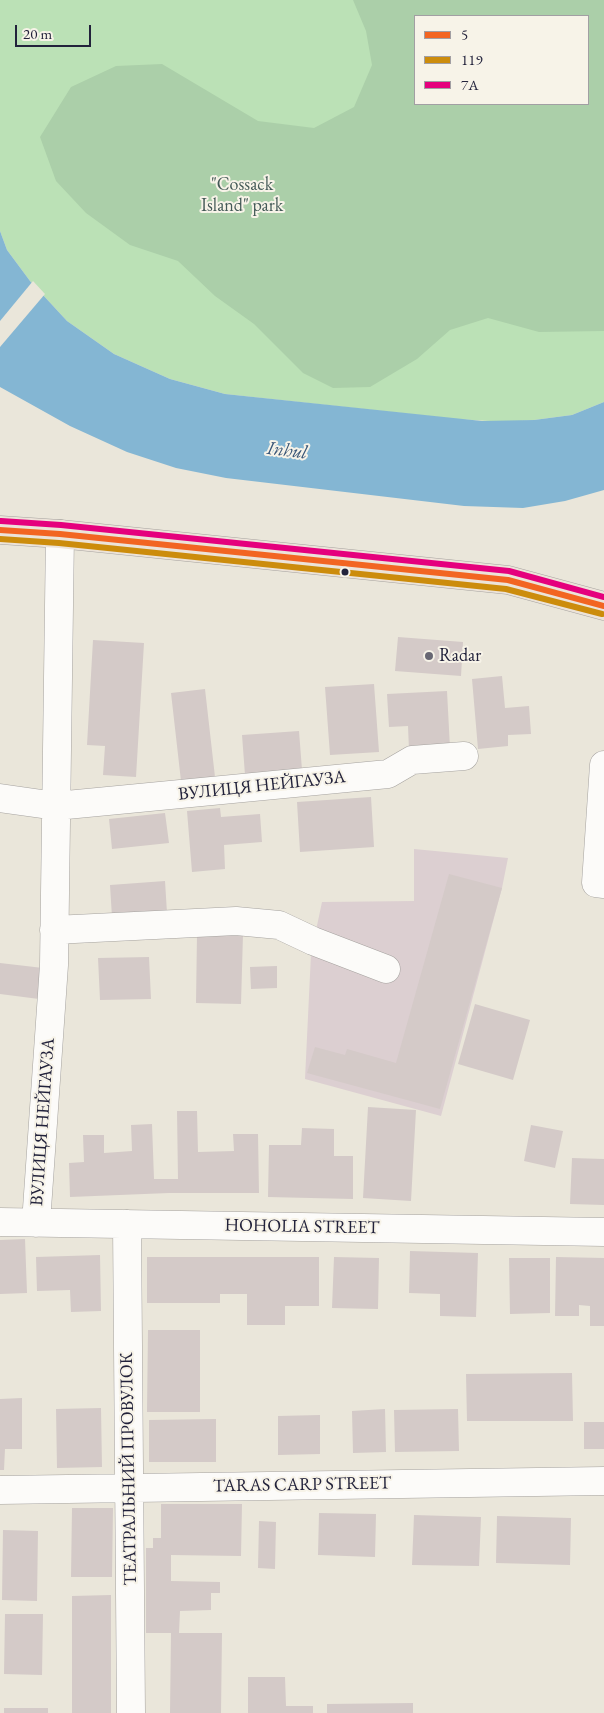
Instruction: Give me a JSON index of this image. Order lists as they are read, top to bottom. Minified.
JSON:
{"streets":{"street":["ВУЛИЦЯ НЕЙГАУЗА","HOHOLIA STREET","ТЕАТРАЛЬНИЙ ПРОВУЛОК","TARAS CARP STREET"]},"crossings":[["ВУЛИЦЯ НЕЙГАУЗА","HOHOLIA STREET"],["HOHOLIA STREET","ТЕАТРАЛЬНИЙ ПРОВУЛОК"],["ТЕАТРАЛЬНИЙ ПРОВУЛОК","TARAS CARP STREET"]],"water":["Inhul"],"parks":["\"Cossack Island\" park"],"places":["Radar"],"lines":["transit line 7А","transit line 5","transit line 119"],"legend":["5","119","7А"],"scale_bar":"20 m"}
